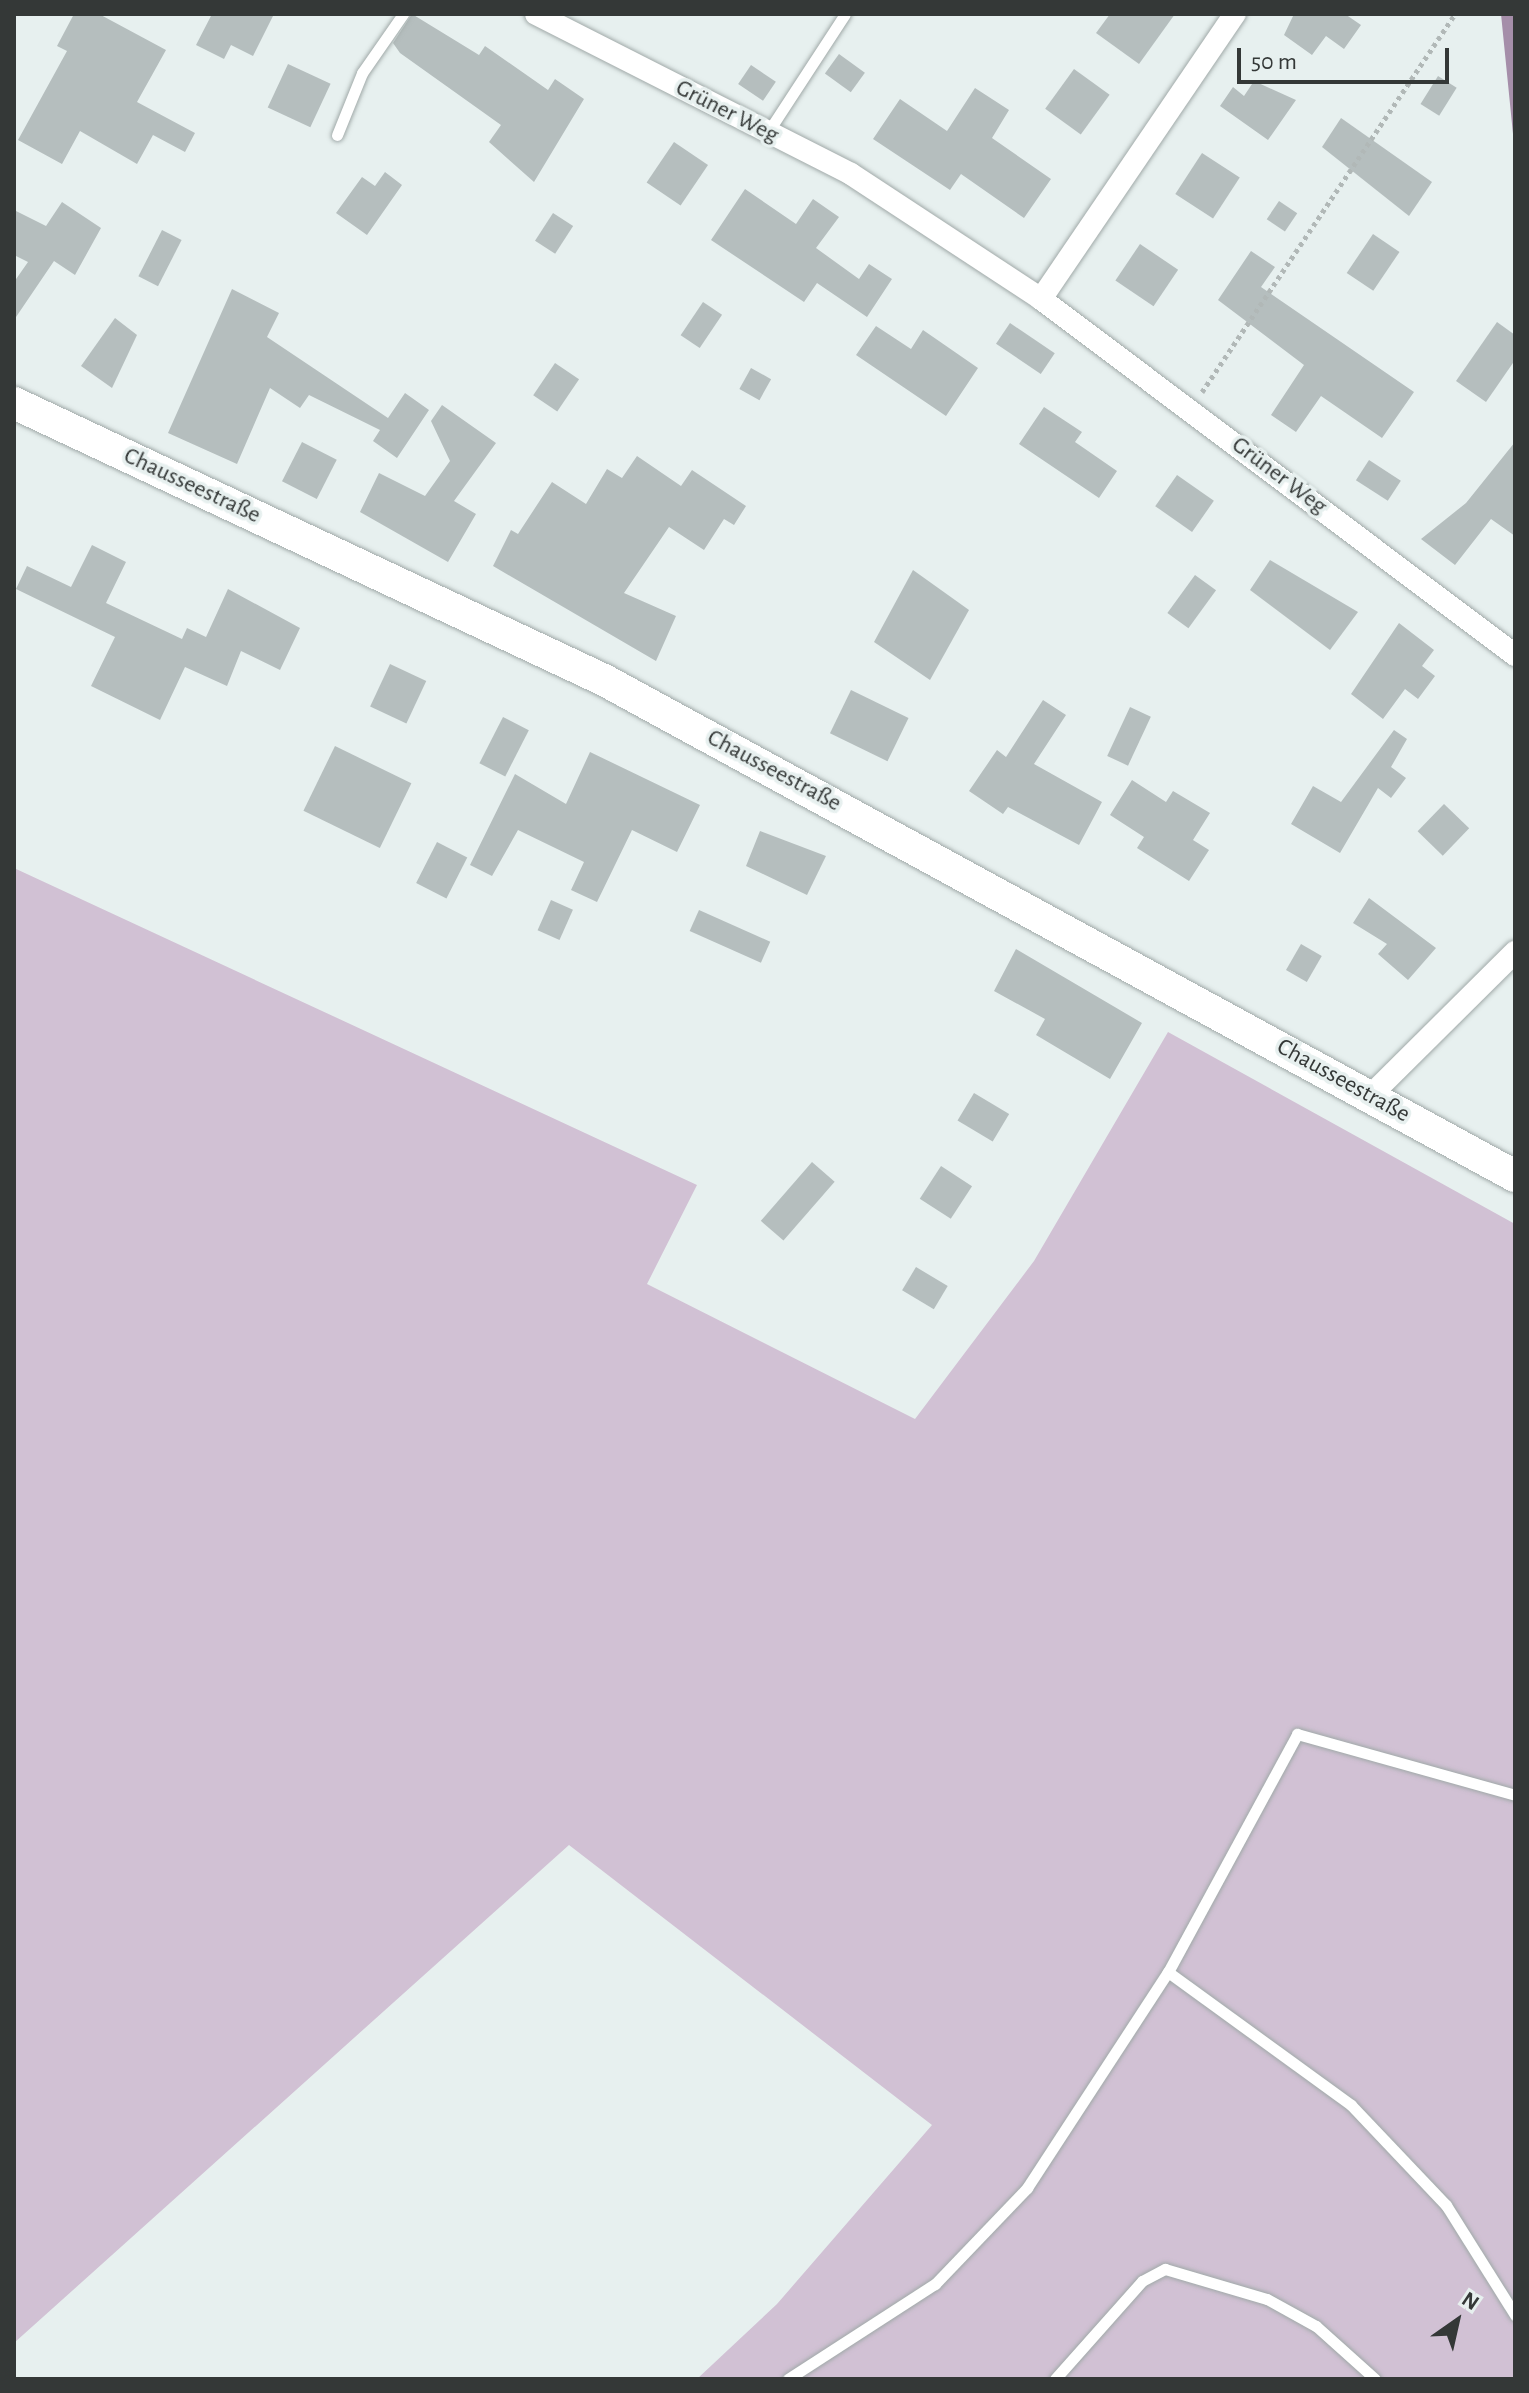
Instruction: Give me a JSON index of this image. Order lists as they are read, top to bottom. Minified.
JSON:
{"streets":{"main road":["Chausseestraße"],"street":["Grüner Weg"]},"scale_bar":"50 m","north":"top right"}
